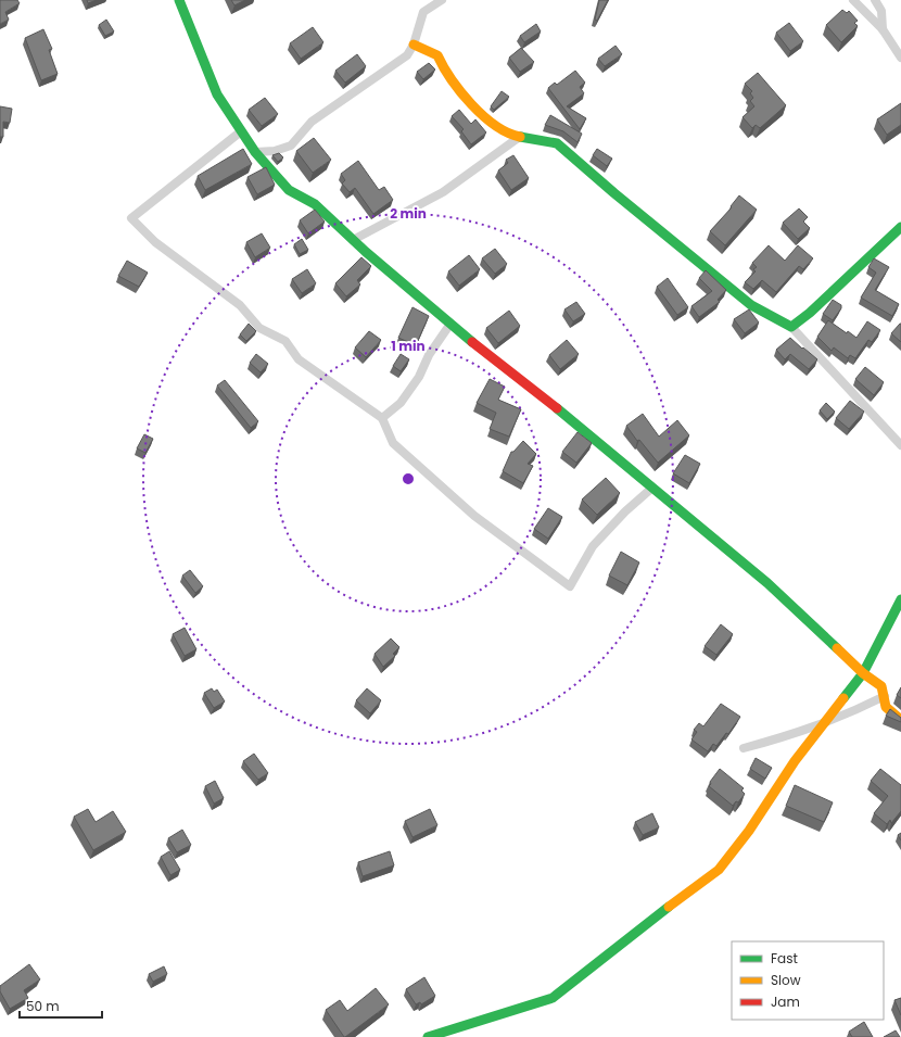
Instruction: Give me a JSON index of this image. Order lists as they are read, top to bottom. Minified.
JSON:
{"legend":["Fast","Slow","Jam"],"scale_bar":"50 m","rings":["2 min","1 min"]}
